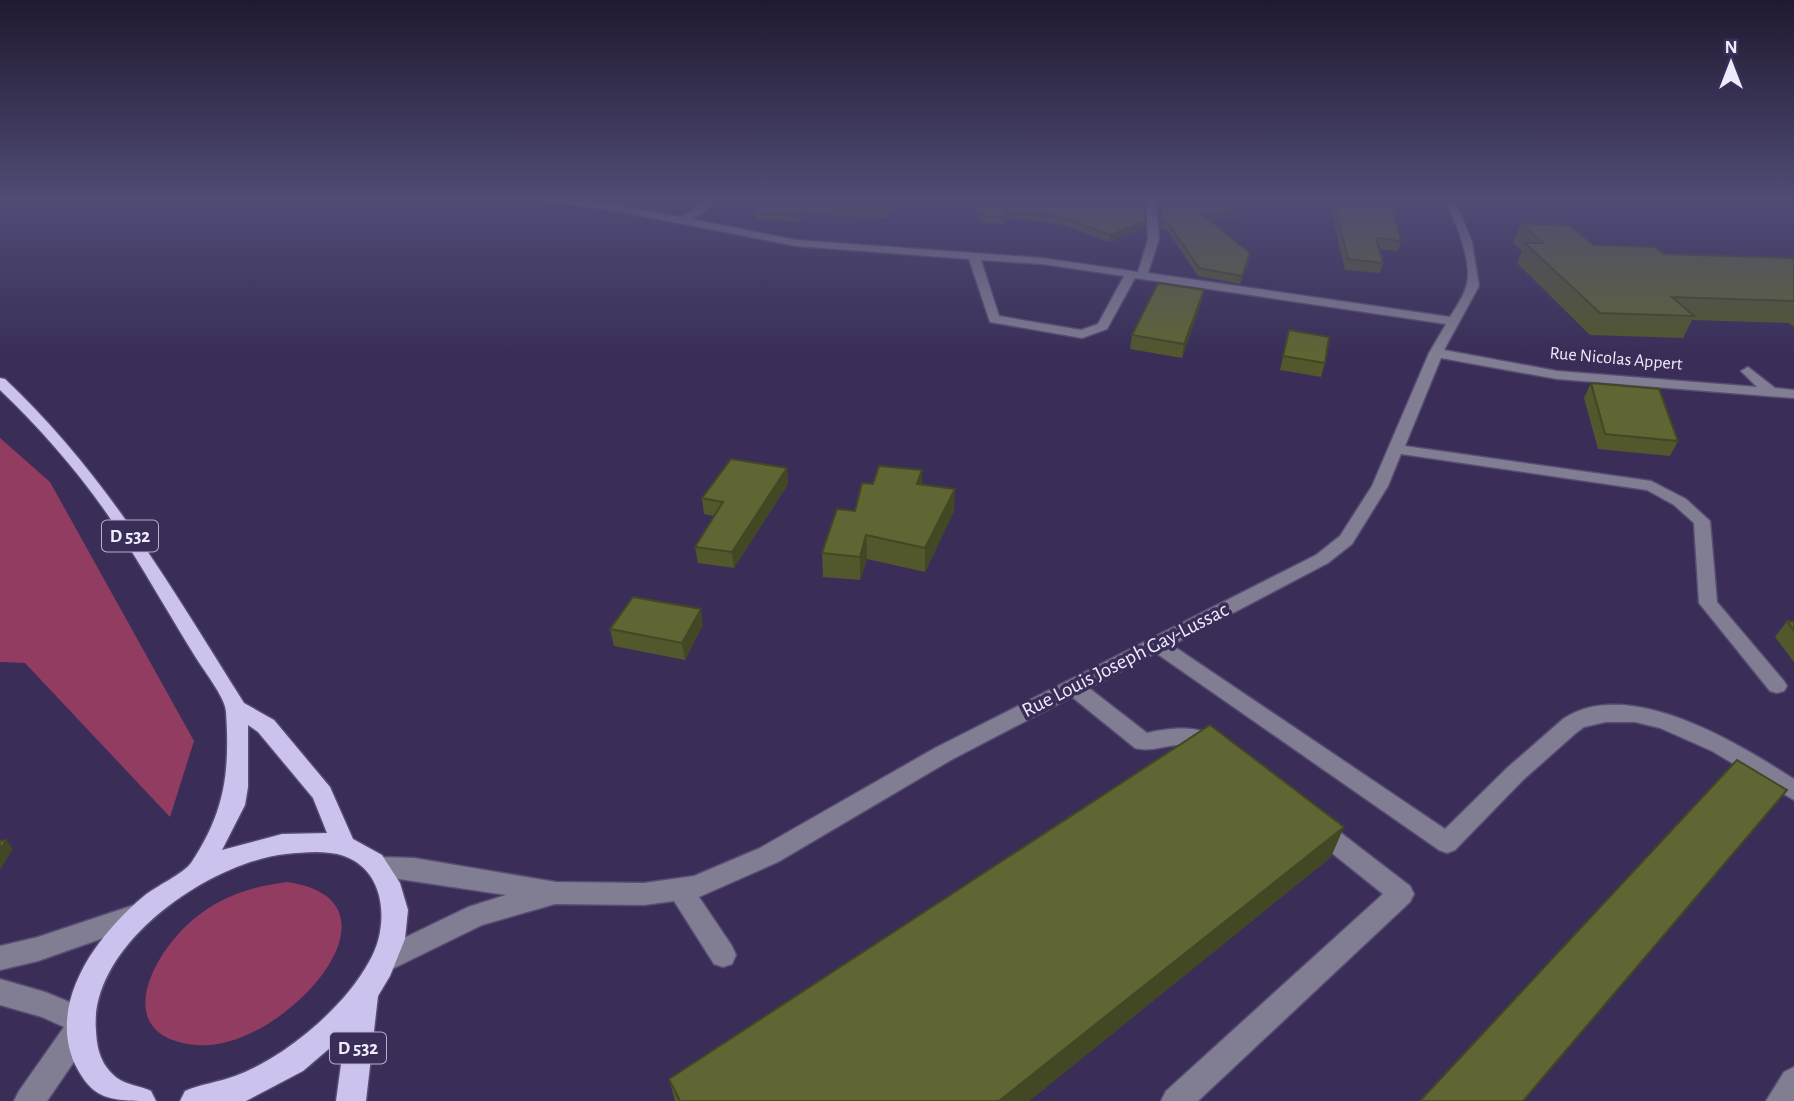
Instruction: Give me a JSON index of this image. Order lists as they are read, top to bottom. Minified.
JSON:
{"streets":{"main road":["D 532"],"street":["Rue Nicolas Appert","Rue Louis Joseph Gay-Lussac"]},"crossings":[["Rue Nicolas Appert","Rue Louis Joseph Gay-Lussac"]],"north":"top"}
